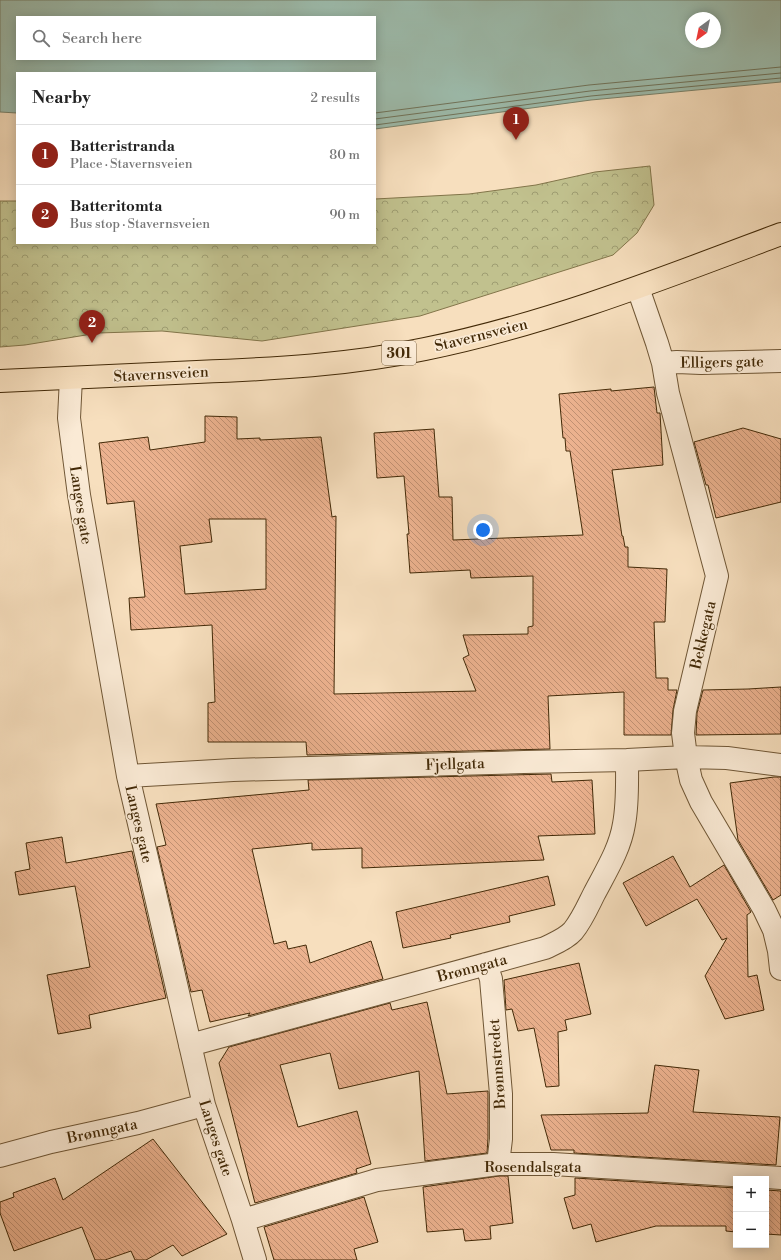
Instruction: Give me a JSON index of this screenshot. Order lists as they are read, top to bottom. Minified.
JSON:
{"streets":{"main road":["Stavernsveien","301"],"street":["Elligers gate","Langes gate","Bekkegata","Fjellgata","Brønngata","Brønnstredet","Rosendalsgata"]},"crossings":[["Stavernsveien","Langes gate"],["Stavernsveien","Bekkegata"],["Elligers gate","Bekkegata"],["Langes gate","Fjellgata"],["Langes gate","Brønngata"],["Langes gate","Rosendalsgata"],["Bekkegata","Fjellgata"],["Fjellgata","Brønngata"],["Brønngata","Brønnstredet"],["Brønnstredet","Rosendalsgata"]],"north":"bottom left","page":{"search":"Search here","heading":["Nearby","2 results"],"pins":["1","2"],"list":[{"mark":"1","name":"Batteristranda","note":"Place · Stavernsveien","value":"80 m"},{"mark":"2","name":"Batteritomta","note":"Bus stop · Stavernsveien","value":"90 m"}],"map_buttons":["+","−"]}}
